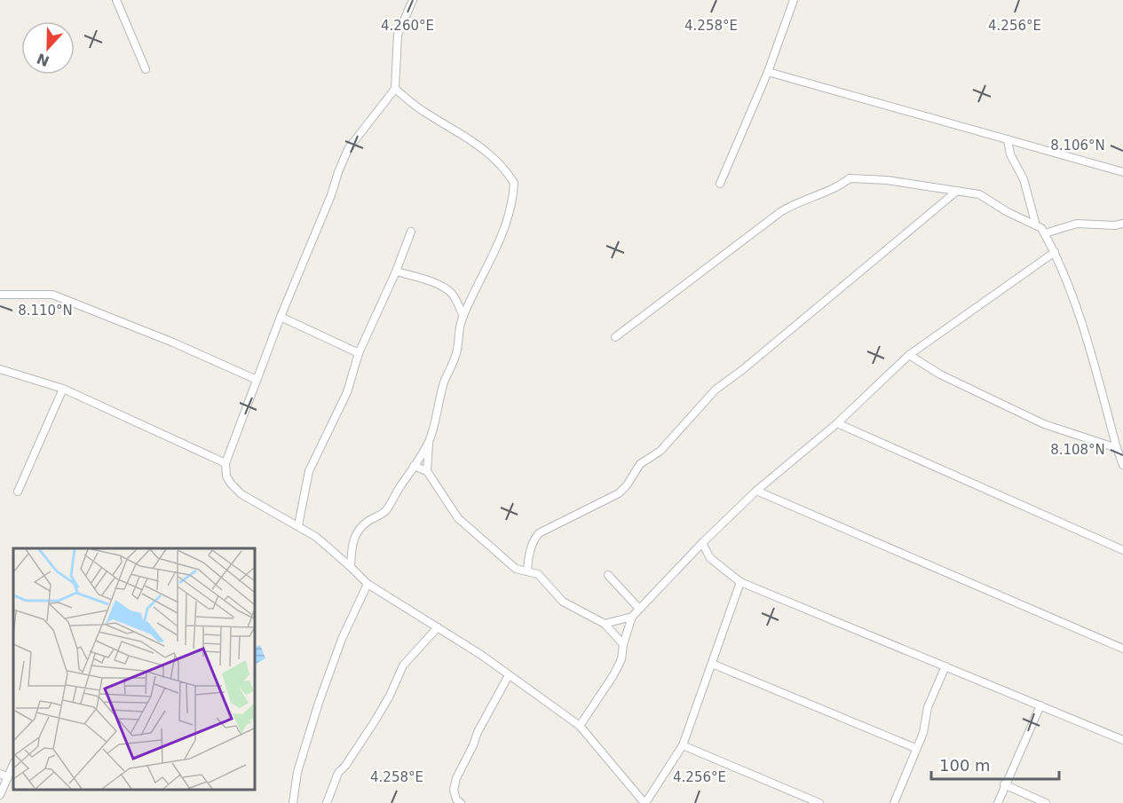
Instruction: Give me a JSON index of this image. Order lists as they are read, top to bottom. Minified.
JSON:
{"scale_bar":"100 m","north":"bottom","coordinates":["4.260°E","4.258°E","4.256°E","8.106°N","8.110°N","8.108°N"]}
